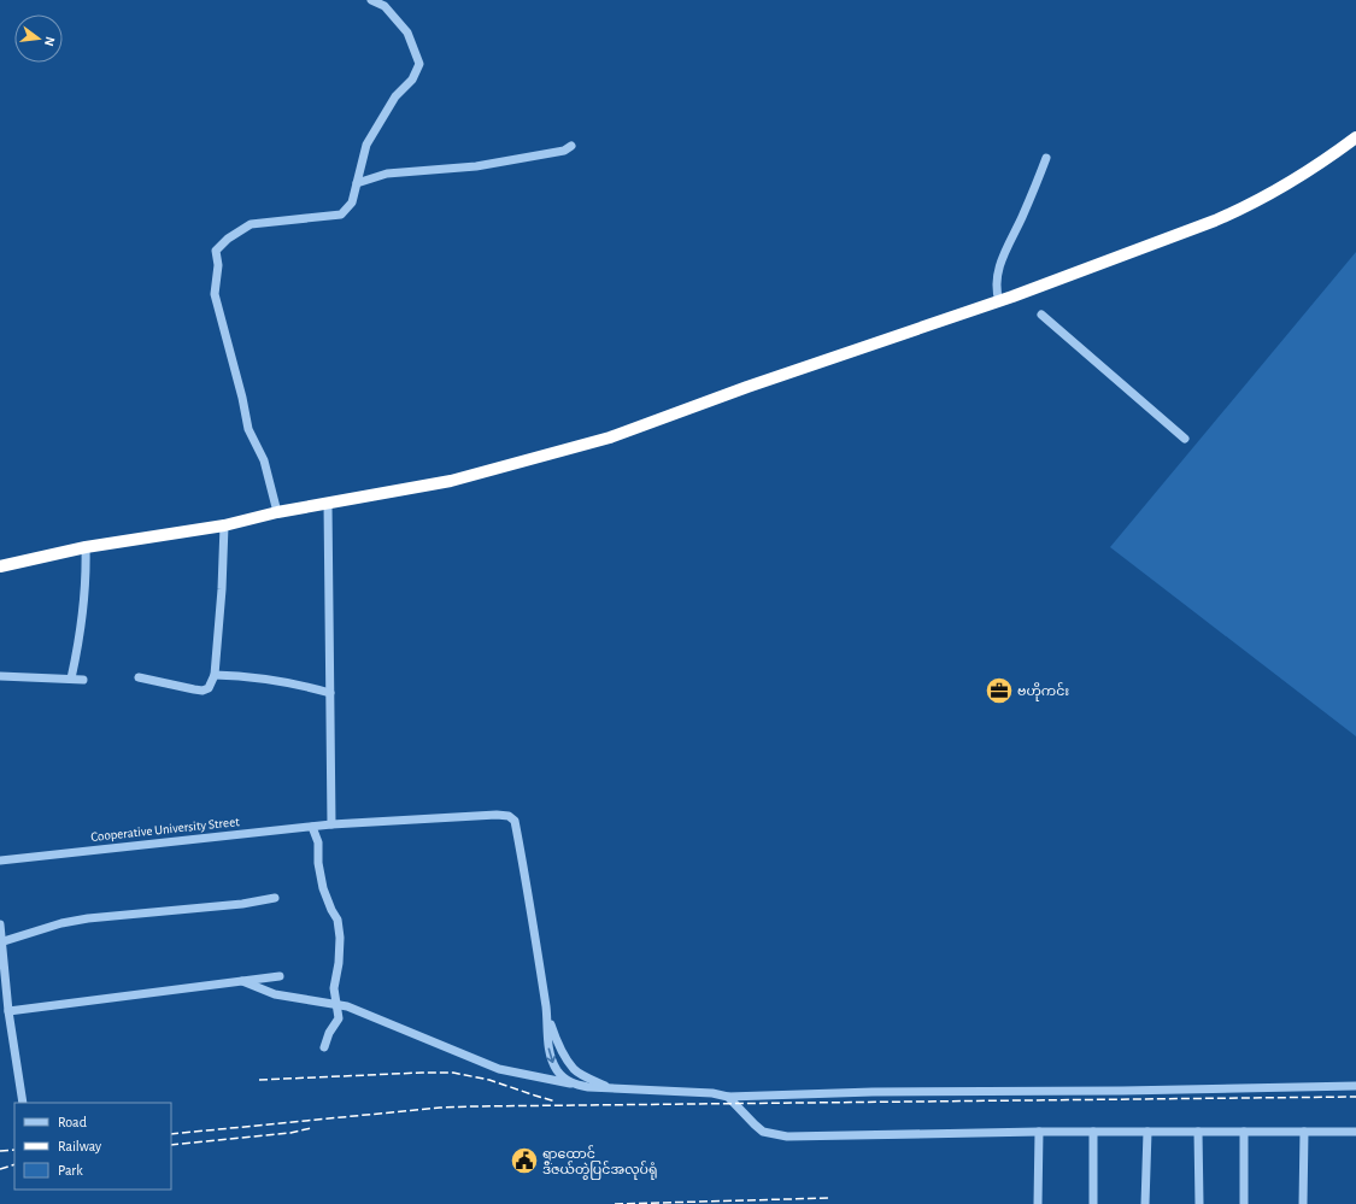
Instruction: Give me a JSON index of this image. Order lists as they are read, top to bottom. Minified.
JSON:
{"streets":{"street":["Cooperative University Street"]},"places":{"office":["ဗဟိုကင်း"],"public building":["ရွာထောင် ဒီဇယ်တွဲပြင်အလုပ်ရုံ"]},"legend":["Road","Railway","Park"],"north":"right"}
